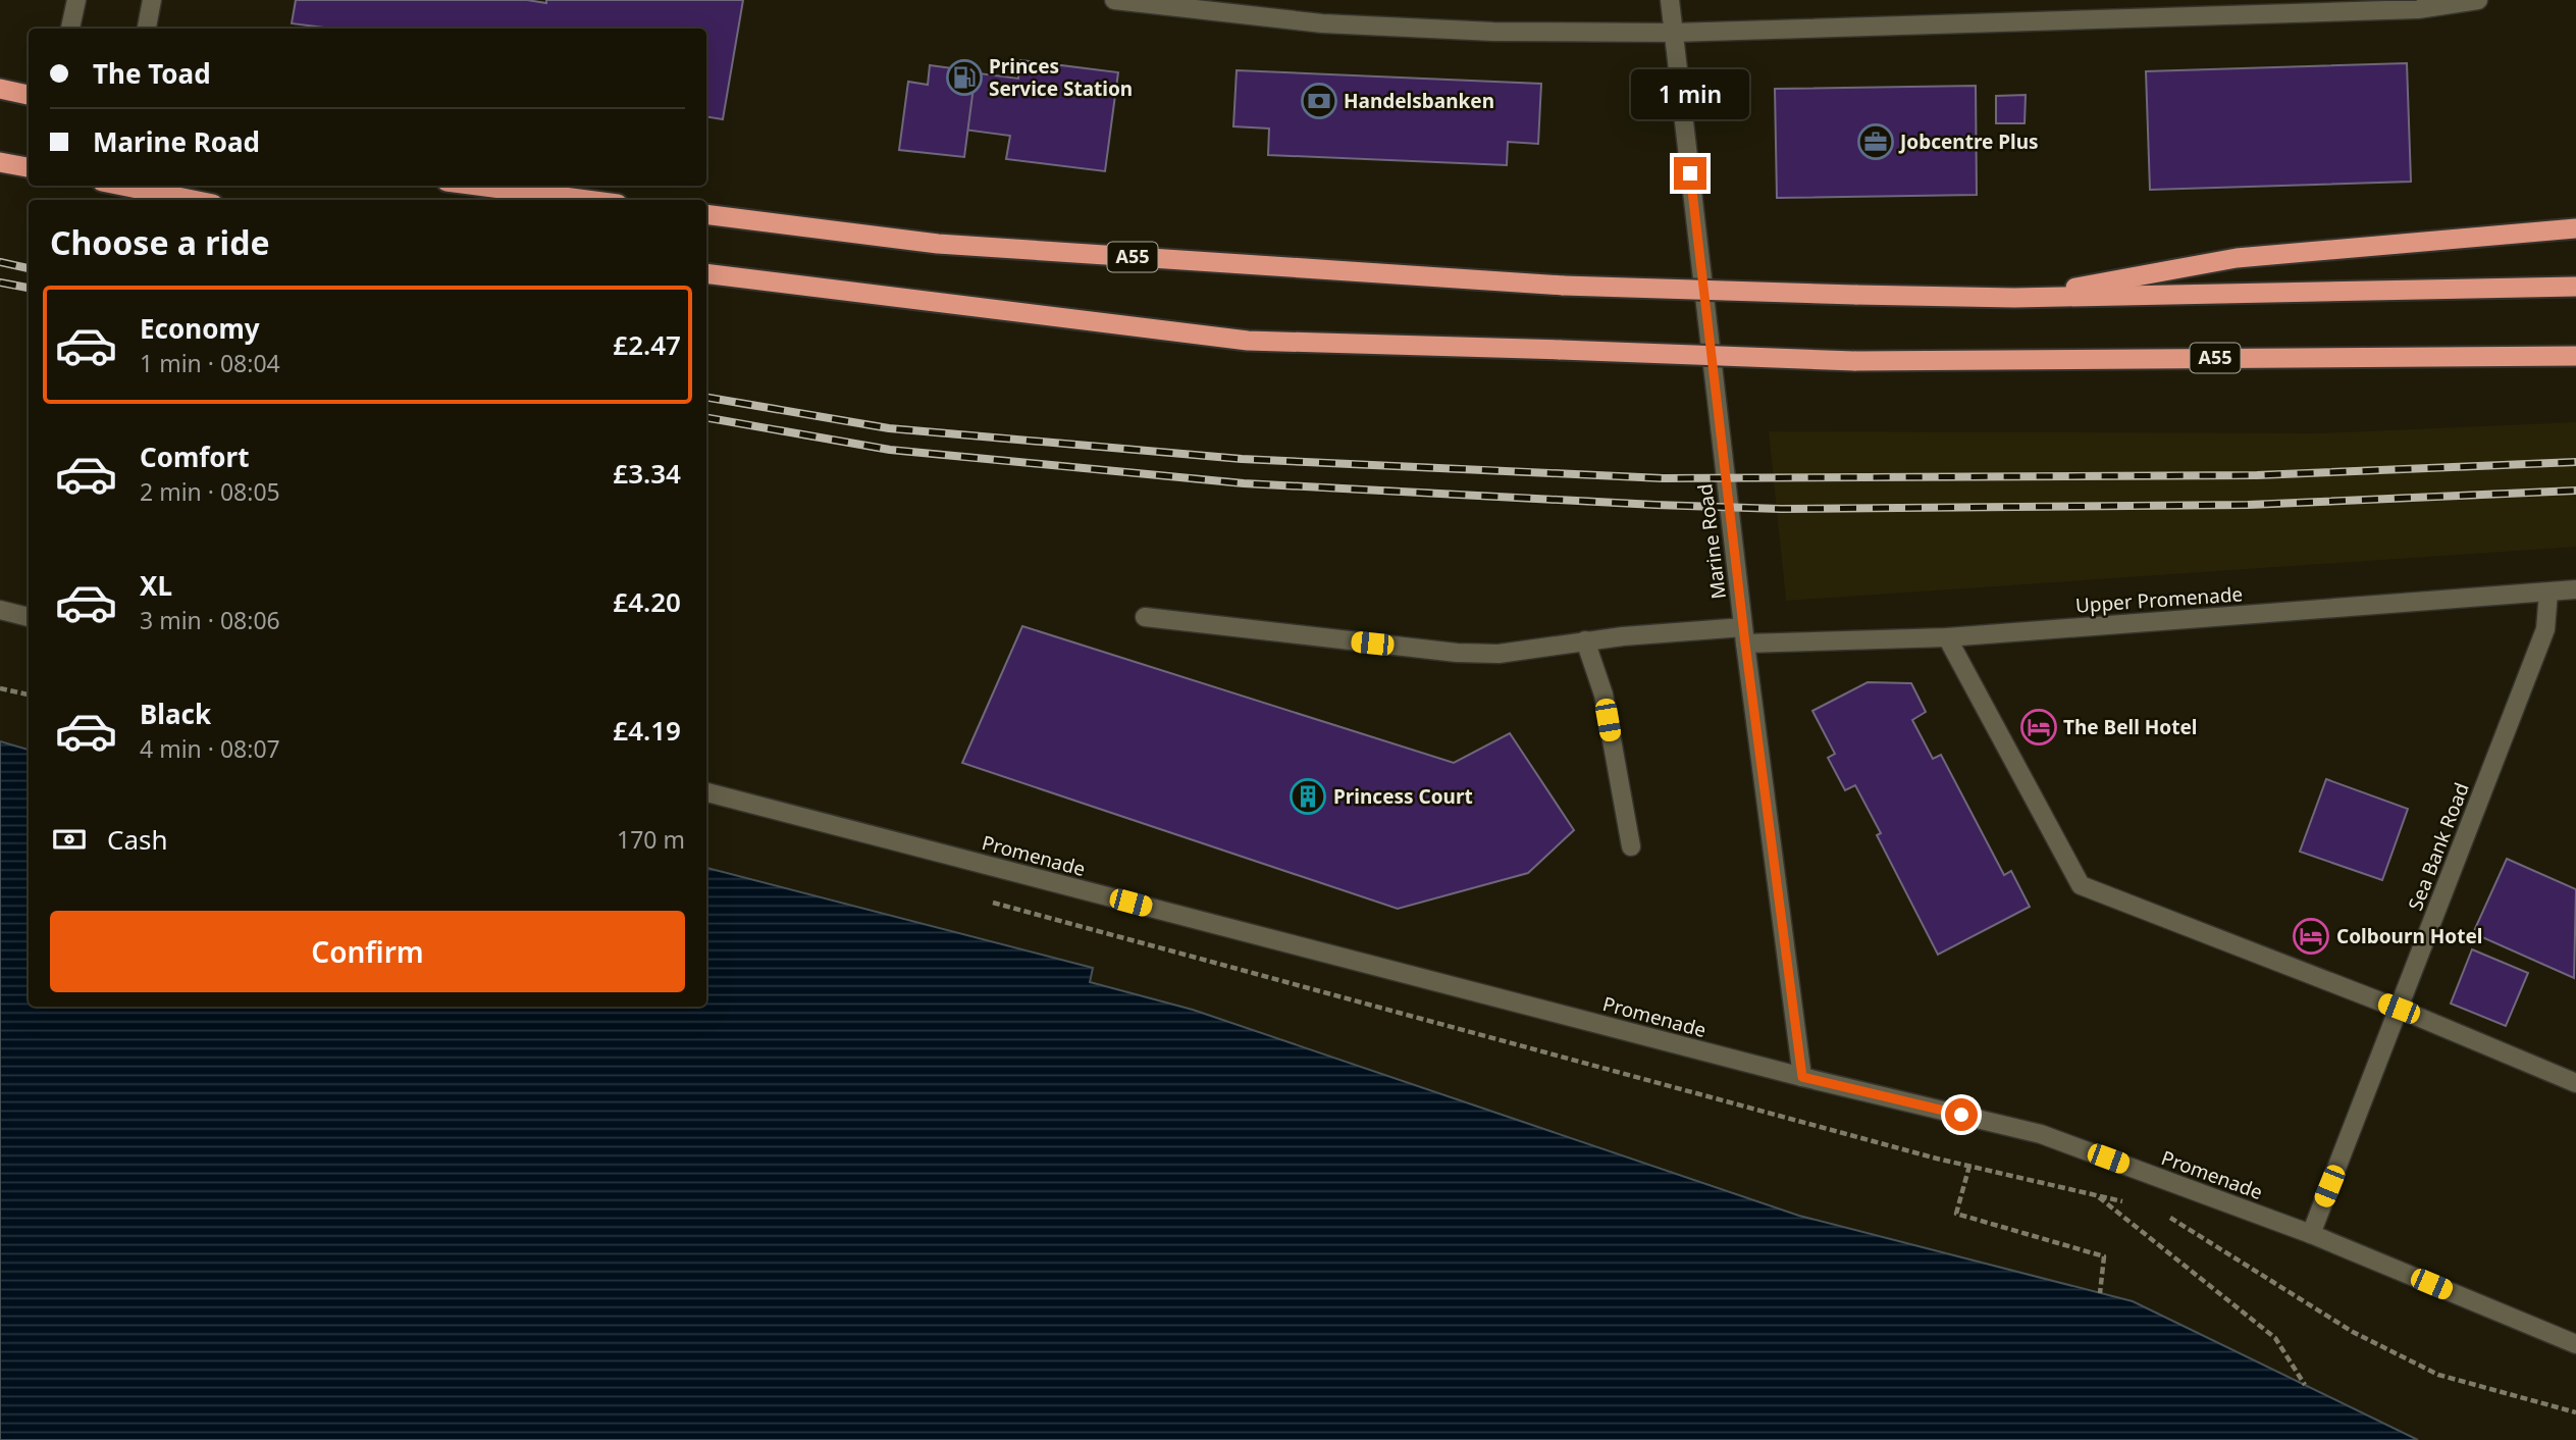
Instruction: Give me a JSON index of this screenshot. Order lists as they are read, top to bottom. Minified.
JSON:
{"streets":{"highway":["A55"],"street":["Marine Road","Upper Promenade","Sea Bank Road","Promenade"]},"crossings":[["Marine Road","Upper Promenade"],["Marine Road","Promenade"],["Upper Promenade","Sea Bank Road"],["Sea Bank Road","Promenade"]],"places":{"fuel station":["Princes Service Station"],"bank":["Handelsbanken"],"office":["Jobcentre Plus"],"hotel":["The Bell Hotel","Colbourn Hotel"],"building":["Princess Court"]},"page":{"banner":["The Toad","Marine Road"],"bubble":"1 min","heading":"Choose a ride","list":[{"name":"Economy","note":"1 min · 08:04","value":"£2.47"},{"name":"Comfort","note":"2 min · 08:05","value":"£3.34"},{"name":"XL","note":"3 min · 08:06","value":"£4.20"},{"name":"Black","note":"4 min · 08:07","value":"£4.19"}],"pay":["Cash","170 m"],"buttons":"Confirm"}}
